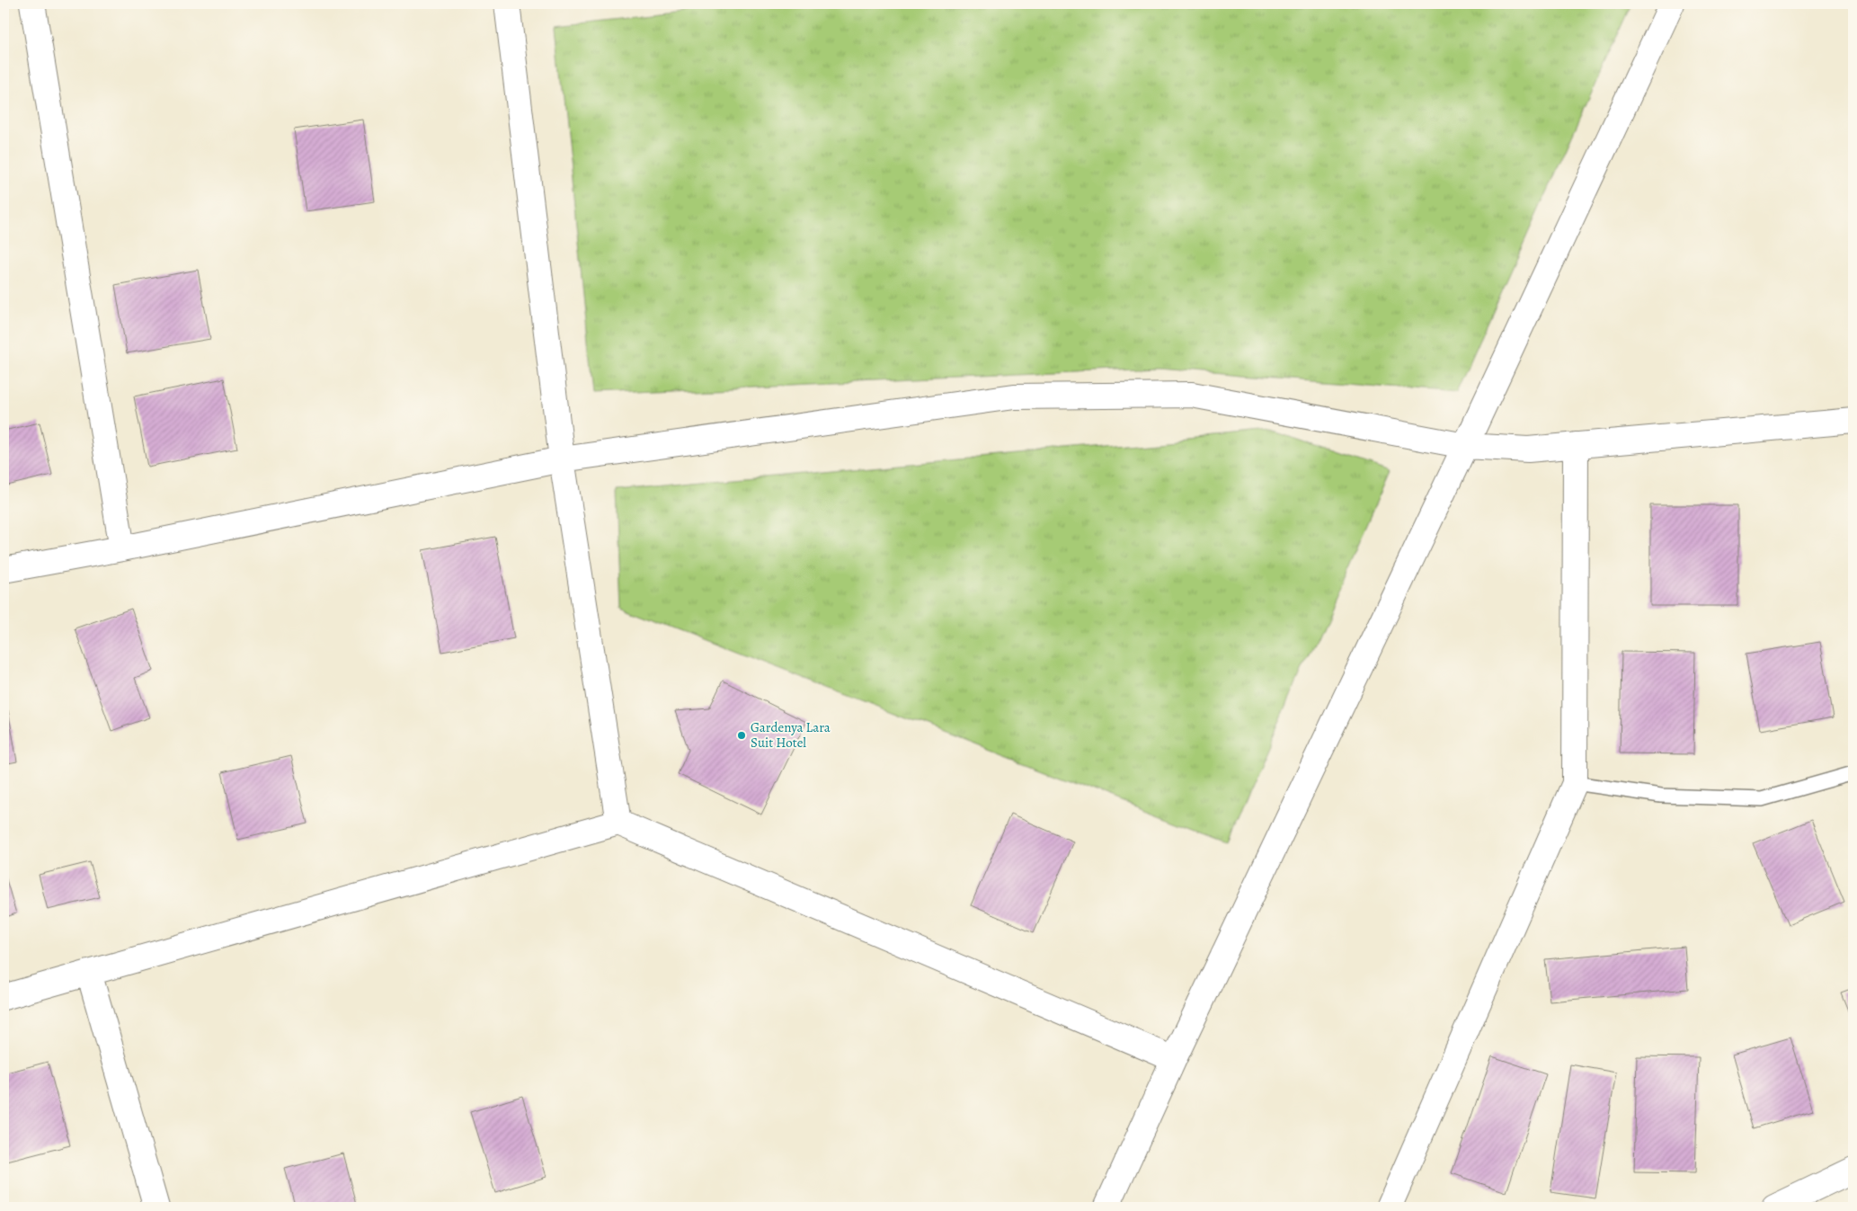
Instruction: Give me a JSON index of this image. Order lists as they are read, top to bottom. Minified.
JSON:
{"places":["Gardenya Lara Suit Hotel"]}
